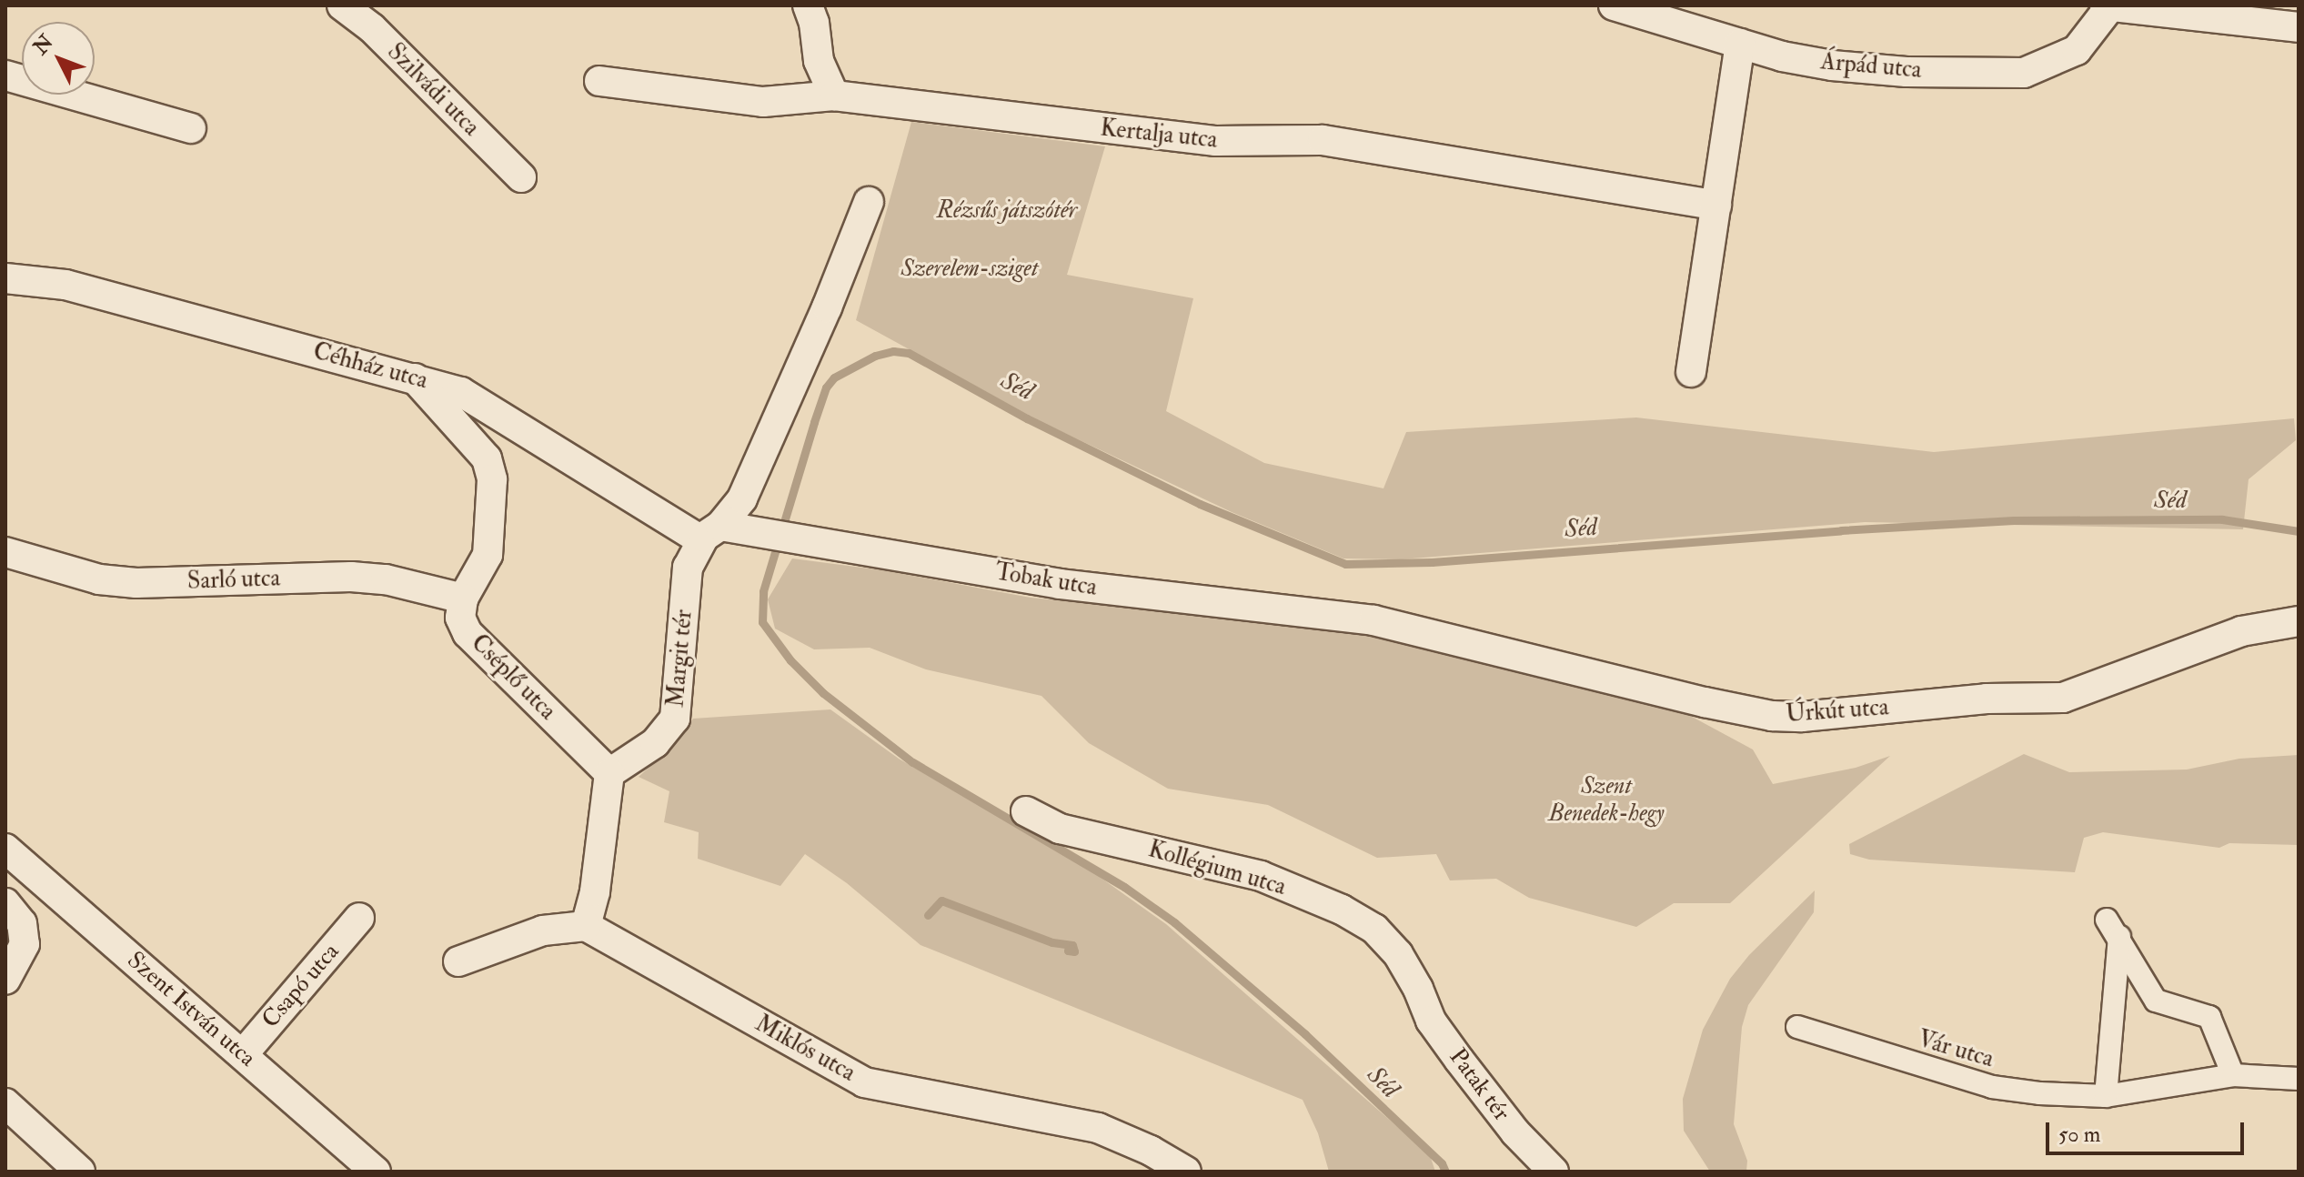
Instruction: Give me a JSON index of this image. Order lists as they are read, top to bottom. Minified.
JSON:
{"streets":{"street":["Árpád utca","Szilvádi utca","Kertalja utca","Céhház utca","Sarló utca","Tobak utca","Margit tér","Cséplő utca","Úrkút utca","Kollégium utca","Csapó utca","Szent István utca","Miklós utca","Vár utca","Patak tér"]},"crossings":[["Céhház utca","Tobak utca"],["Céhház utca","Margit tér"],["Sarló utca","Cséplő utca"],["Tobak utca","Margit tér"],["Tobak utca","Úrkút utca"],["Margit tér","Cséplő utca"],["Kollégium utca","Patak tér"],["Csapó utca","Szent István utca"]],"water":["Séd"],"parks":["Rézsűs játszótér","Szerelem-sziget","Szent Benedek-hegy"],"scale_bar":"50 m","north":"top left"}
